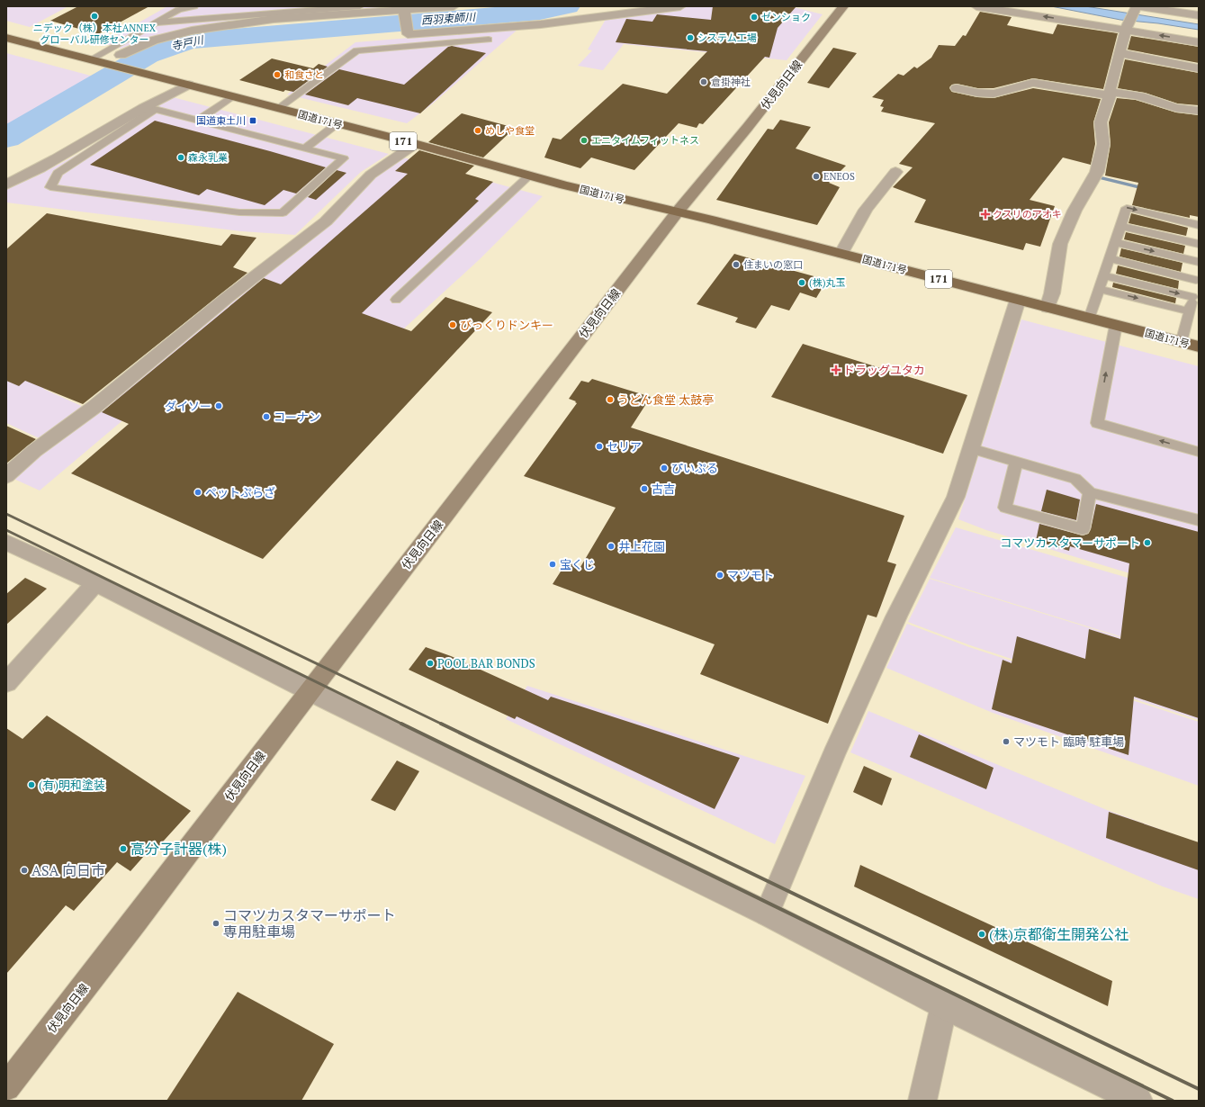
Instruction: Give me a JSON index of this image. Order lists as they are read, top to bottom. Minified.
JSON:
{"streets":{"highway":["国道171号","171"],"main road":["伏見向日線"]},"crossings":[["伏見向日線","国道171号"]],"water":["西羽束師川","寺戸川"],"places":{"other":["ニデック（株）本社ANNEX グローバル研修センター","ゼンショク","システム工場","和食さと","倉掛神社","めしや食堂","エニタイムフィットネス","森永乳業","ENEOS","住まいの窓口","(株)丸玉","びっくりドンキー","うどん食堂 太鼓亭","ダイソー","コーナン","セリア","ぴいぷる","古吉","ペットぷらざ","コマツカスタマーサポート","井上花園","宝くじ","マツモト","POOL BAR BONDS","マツモト 臨時 駐車場","(有)明和塗装","高分子計器(株)","ASA 向日市","コマツカスタマーサポート 専用駐車場","(株)京都衛生開発公社"],"transit":["国道東土川"],"health":["クスリのアオキ","ドラッグユタカ"]}}
